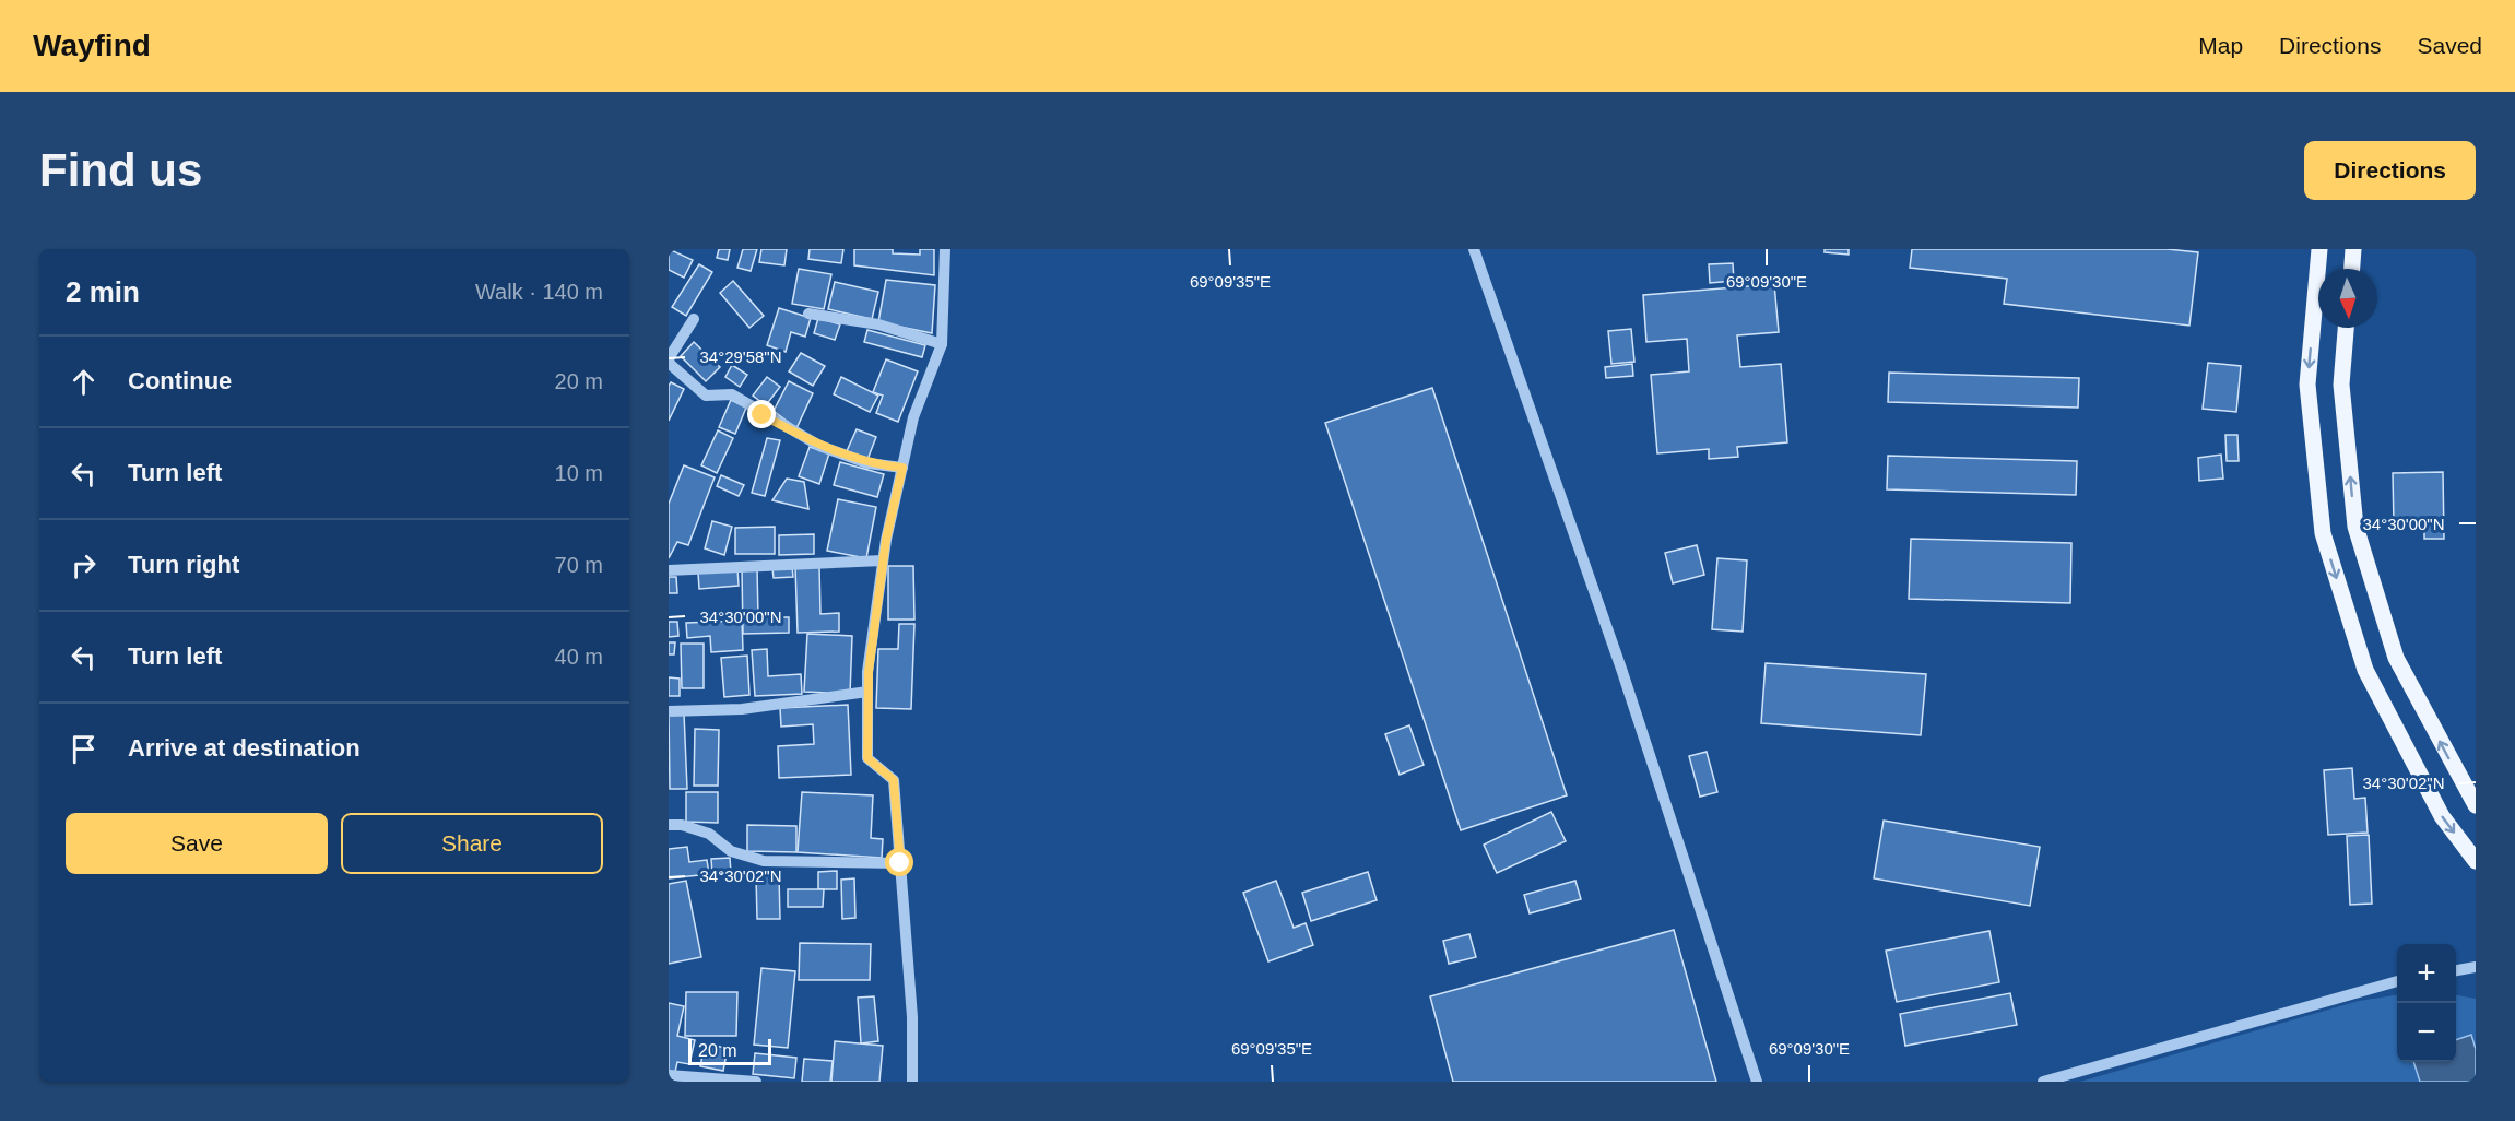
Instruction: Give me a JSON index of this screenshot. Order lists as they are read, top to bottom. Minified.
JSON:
{"scale_bar":"20 m","north":"bottom","page":{"header":"Wayfind","nav":["Map","Directions","Saved"],"buttons":["Directions",["Save","Share"]],"title":"Find us","heading":["2 min","Walk · 140 m"],"list":[["Continue","20 m"],["Turn left","10 m"],["Turn right","70 m"],["Turn left","40 m"],"Arrive at destination"],"map_buttons":["+","−"],"scale":"20 m"},"coordinates":["69°09'35\"E","69°09'30\"E","34°29'58\"N","34°30'00\"N","34°30'02\"N"]}
